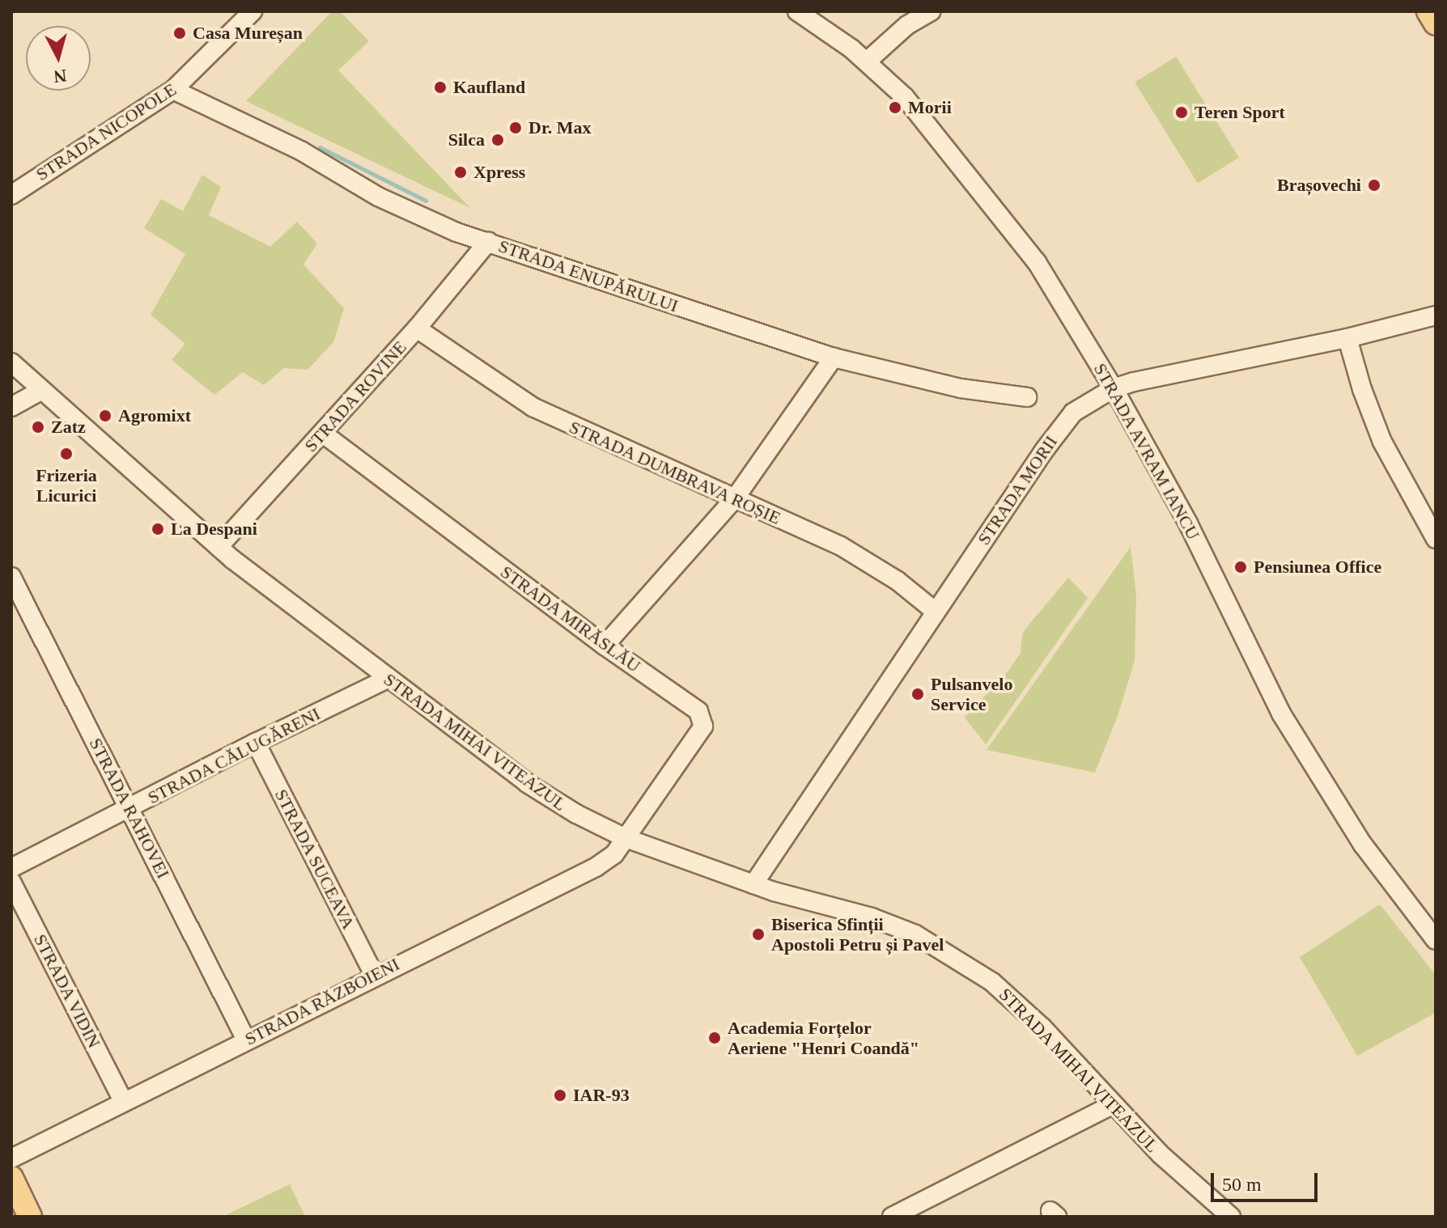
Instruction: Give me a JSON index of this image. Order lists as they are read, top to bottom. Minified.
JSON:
{"streets":{"street":["STRADA NICOPOLE","STRADA ENUPĂRULUI","STRADA ROVINE","STRADA AVRAM IANCU","STRADA DUMBRAVA ROȘIE","STRADA MORII","STRADA MIRĂSLĂU","STRADA MIHAI VITEAZUL","STRADA CĂLUGĂRENI","STRADA RAHOVEI","STRADA SUCEAVA","STRADA VIDIN","STRADA RĂZBOIENI"]},"crossings":[["STRADA NICOPOLE","STRADA ENUPĂRULUI"],["STRADA ENUPĂRULUI","STRADA ROVINE"],["STRADA ROVINE","STRADA DUMBRAVA ROȘIE"],["STRADA ROVINE","STRADA MIRĂSLĂU"],["STRADA ROVINE","STRADA MIHAI VITEAZUL"],["STRADA AVRAM IANCU","STRADA MORII"],["STRADA DUMBRAVA ROȘIE","STRADA MORII"],["STRADA MORII","STRADA MIHAI VITEAZUL"],["STRADA MIRĂSLĂU","STRADA MIHAI VITEAZUL"],["STRADA MIRĂSLĂU","STRADA RĂZBOIENI"],["STRADA MIHAI VITEAZUL","STRADA CĂLUGĂRENI"],["STRADA MIHAI VITEAZUL","STRADA RĂZBOIENI"],["STRADA CĂLUGĂRENI","STRADA RAHOVEI"],["STRADA CĂLUGĂRENI","STRADA SUCEAVA"],["STRADA RAHOVEI","STRADA RĂZBOIENI"],["STRADA SUCEAVA","STRADA RĂZBOIENI"],["STRADA VIDIN","STRADA RĂZBOIENI"]],"places":["Casa Mureșan","Kaufland","Morii","Teren Sport","Dr. Max","Silca","Xpress","Brașovechi","Agromixt","Zatz","Frizeria Licurici","La Despani","Pensiunea Office","Pulsanvelo Service","Biserica Sfinții Apostoli Petru și Pavel","Academia Forțelor Aeriene \"Henri Coandă\"","IAR-93"],"scale_bar":"50 m","north":"bottom"}
